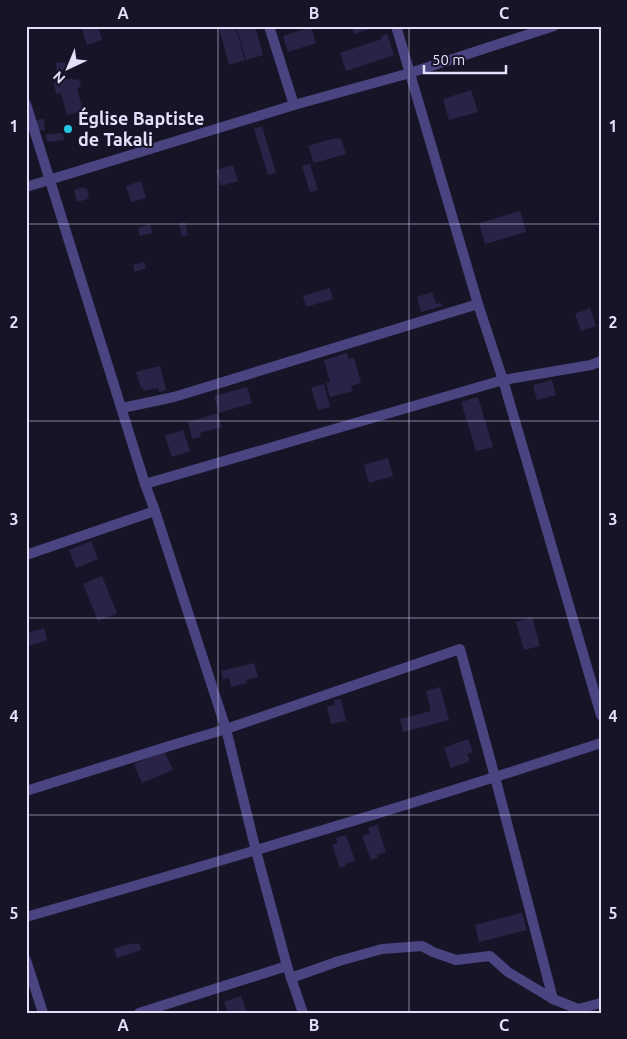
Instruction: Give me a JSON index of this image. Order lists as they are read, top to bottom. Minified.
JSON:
{"places":["Église Baptiste de Takali"],"scale_bar":"50 m","north":"bottom left","grid":{"columns":["A","B","C"],"rows":["1","2","3","4","5"]}}
